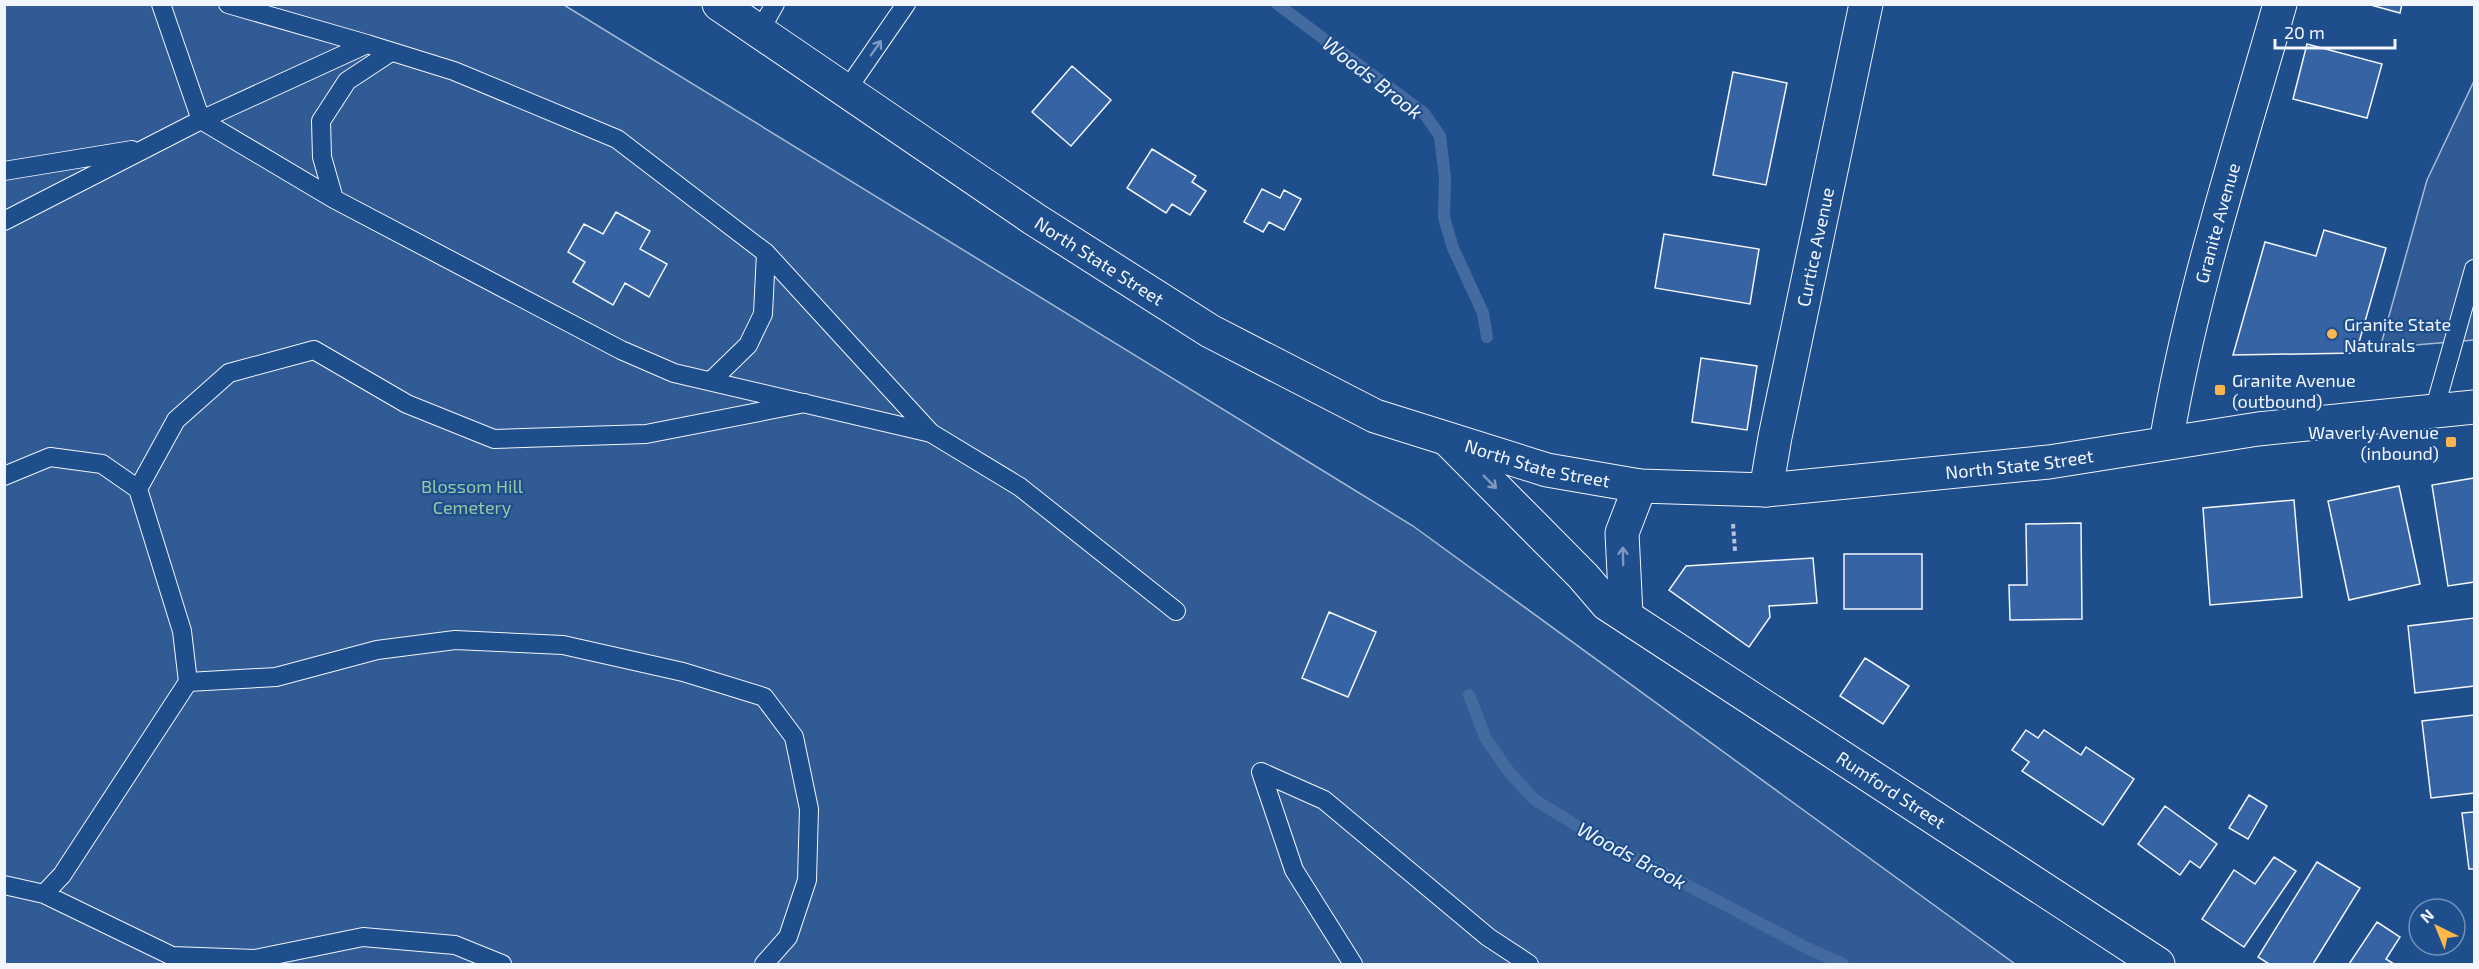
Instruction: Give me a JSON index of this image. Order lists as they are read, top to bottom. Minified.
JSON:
{"streets":{"street":["Granite Avenue","Curtice Avenue","North State Street","Rumford Street"]},"crossings":[["Granite Avenue","North State Street"],["Curtice Avenue","North State Street"],["North State Street","Rumford Street"]],"water":["Woods Brook"],"parks":["Blossom Hill Cemetery"],"places":{"other":["Granite State Naturals"],"transit":["Granite Avenue (outbound)","Waverly Avenue (inbound)"]},"scale_bar":"20 m","north":"top left"}
